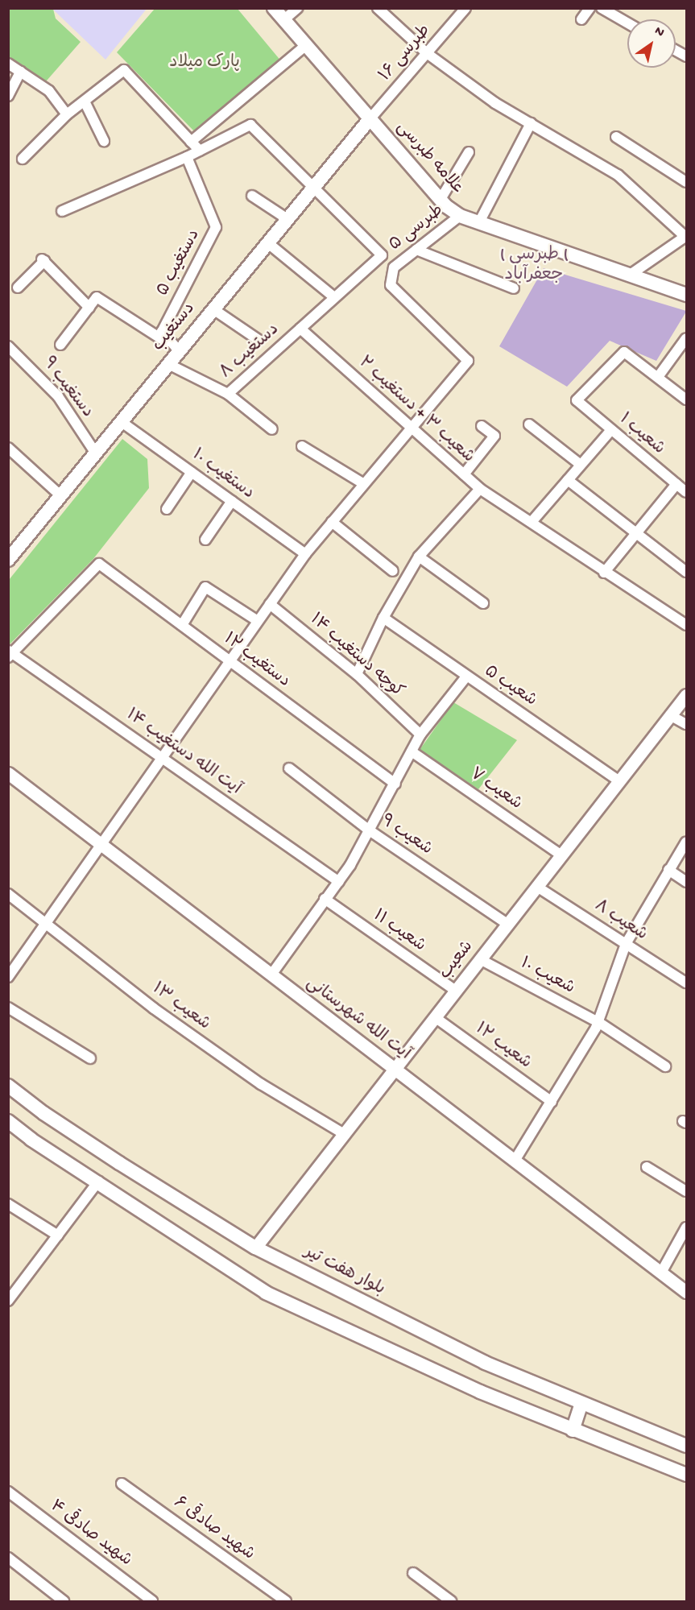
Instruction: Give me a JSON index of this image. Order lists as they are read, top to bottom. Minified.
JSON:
{"streets":{"main road":["علامه طبرسی","دستغیب","بلوار هفت تیر"],"street":["طبرسی ۱۶","طبرسی ۵","دستغیب ۵","دستغیب ۸","دستغیب ۹","شعیب ۳ + دستغیب ۲","شعیب ۱","دستغیب ۱۰","کوچه دستغیب ۱۴","دستغیب ۱۲","شعیب ۵","آیت الله دستغیب ۱۴","شعیب ۷","شعیب ۹","شعیب ۸","شعیب ۱۱","شعیب","شعیب ۱۰","شعیب ۱۳","آیت الله شهرستانی","شعیب ۱۲","شهید صادقی ۶","شهید صادقی ۴"]},"crossings":[["طبرسی ۱۶","علامه طبرسی"],["طبرسی ۱۶","دستغیب"],["علامه طبرسی","طبرسی ۵"],["علامه طبرسی","دستغیب"],["دستغیب ۵","دستغیب"],["دستغیب","دستغیب ۸"],["دستغیب","دستغیب ۹"],["دستغیب","دستغیب ۱۰"],["دستغیب ۸","شعیب ۳ + دستغیب ۲"],["دستغیب ۱۲","آیت الله دستغیب ۱۴"],["شعیب ۵","شعیب"],["شعیب ۷","شعیب"],["شعیب ۹","شعیب"],["شعیب ۸","شعیب"],["شعیب ۱۱","شعیب"],["شعیب","شعیب ۱۰"],["شعیب","شعیب ۱۳"],["شعیب","آیت الله شهرستانی"],["شعیب","شعیب ۱۲"],["شعیب","بلوار هفت تیر"]],"districts":["( طبرسی ( جعفرآباد"],"parks":["پارک میلاد"],"north":"top right"}
